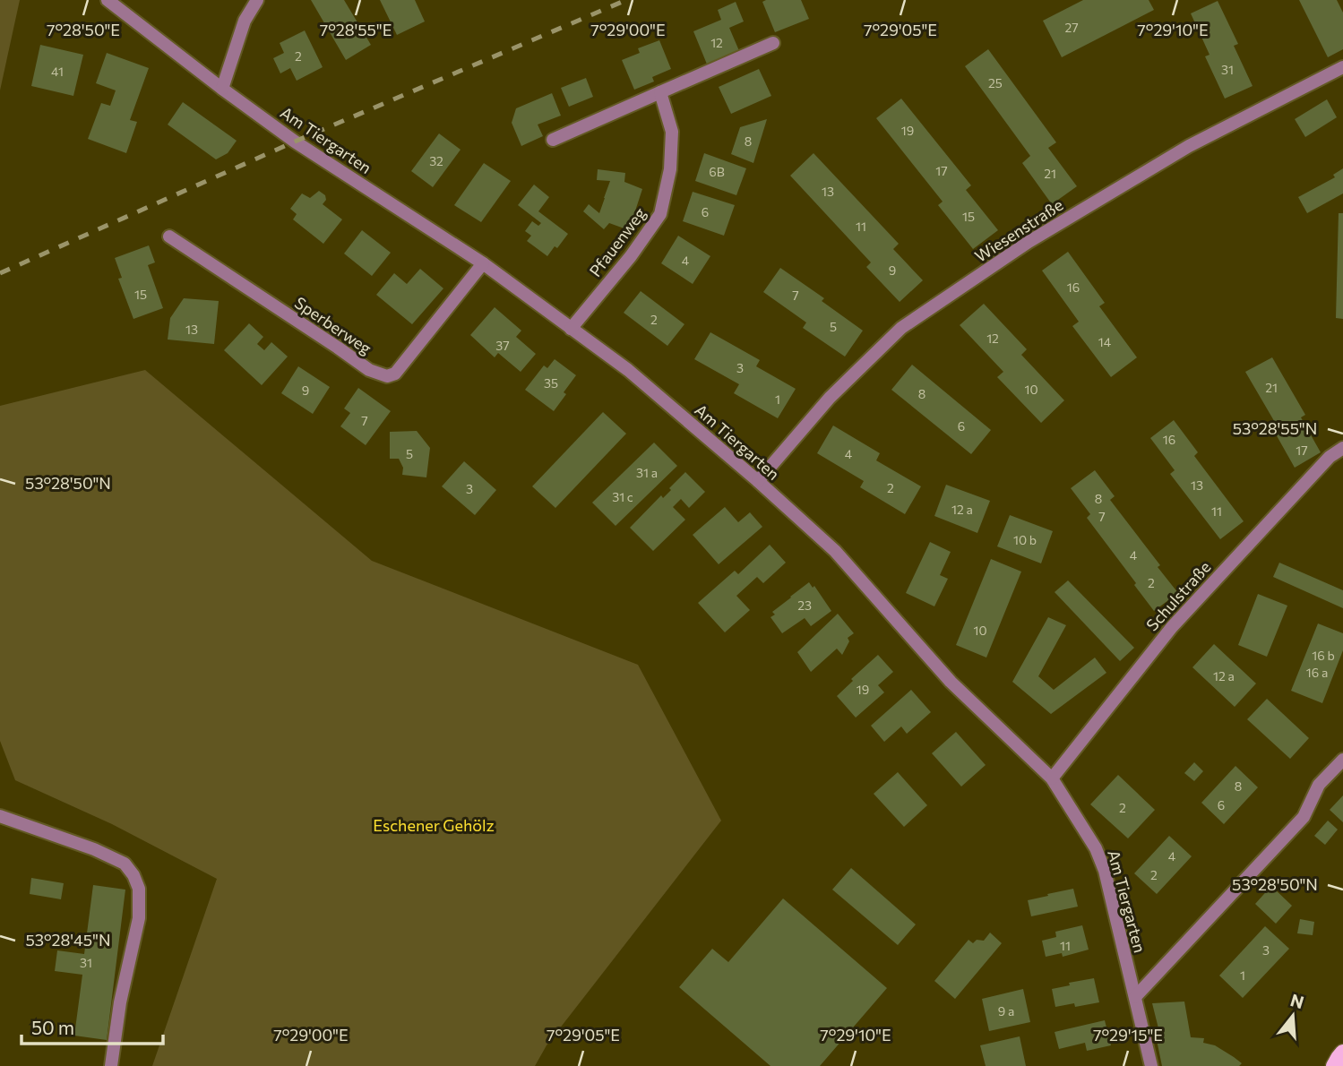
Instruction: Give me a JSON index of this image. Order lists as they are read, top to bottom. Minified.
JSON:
{"streets":{"street":["Am Tiergarten","Wiesenstraße","Pfauenweg","Sperberweg","Schulstraße"]},"crossings":[["Am Tiergarten","Wiesenstraße"],["Am Tiergarten","Pfauenweg"],["Am Tiergarten","Sperberweg"],["Am Tiergarten","Schulstraße"]],"parks":["Eschener Gehölz"],"house_numbers":["27","12","2","31","41","25","19","8","32","17","6B","21","13","6","15","11","4","9","16","15","7","2","5","13","12","14","37","3","35","21","10","9","8","1","7","6","16","17","5","4","31 a","13","2","3","31 c","8","12 a","11","7","10 b","4","2","23","10","16 b","16 a","12 a","19","8","6","2","4","2","11","3","31","1","9 a"],"scale_bar":"50 m","north":"top","coordinates":["7°28'50\"E","7°28'55\"E","7°29'00\"E","7°29'05\"E","7°29'10\"E","53°28'55\"N","53°28'50\"N","53°28'45\"N","7°29'15\"E"]}
